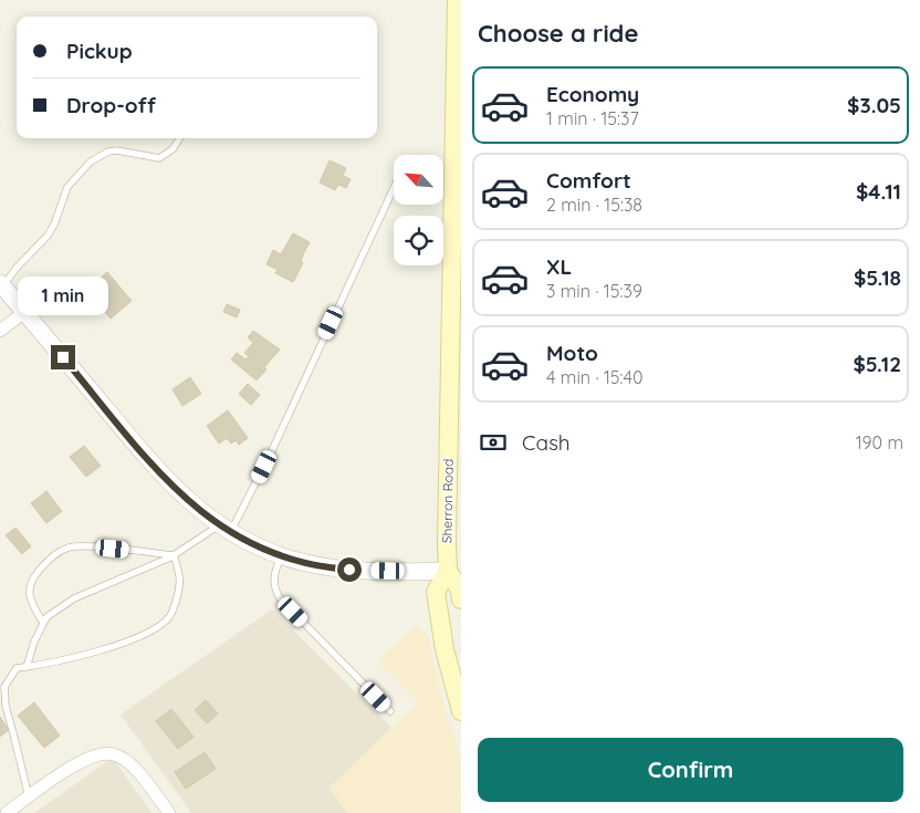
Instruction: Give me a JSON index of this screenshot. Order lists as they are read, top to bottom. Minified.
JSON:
{"streets":{"main road":["Sherron Road"]},"north":"top left","page":{"heading":"Choose a ride","banner":["Pickup","Drop-off"],"list":[{"name":"Economy","note":"1 min · 15:37","value":"$3.05"},{"name":"Comfort","note":"2 min · 15:38","value":"$4.11"},{"name":"XL","note":"3 min · 15:39","value":"$5.18"},{"name":"Moto","note":"4 min · 15:40","value":"$5.12"}],"bubble":"1 min","pay":["Cash","190 m"],"buttons":"Confirm"}}
